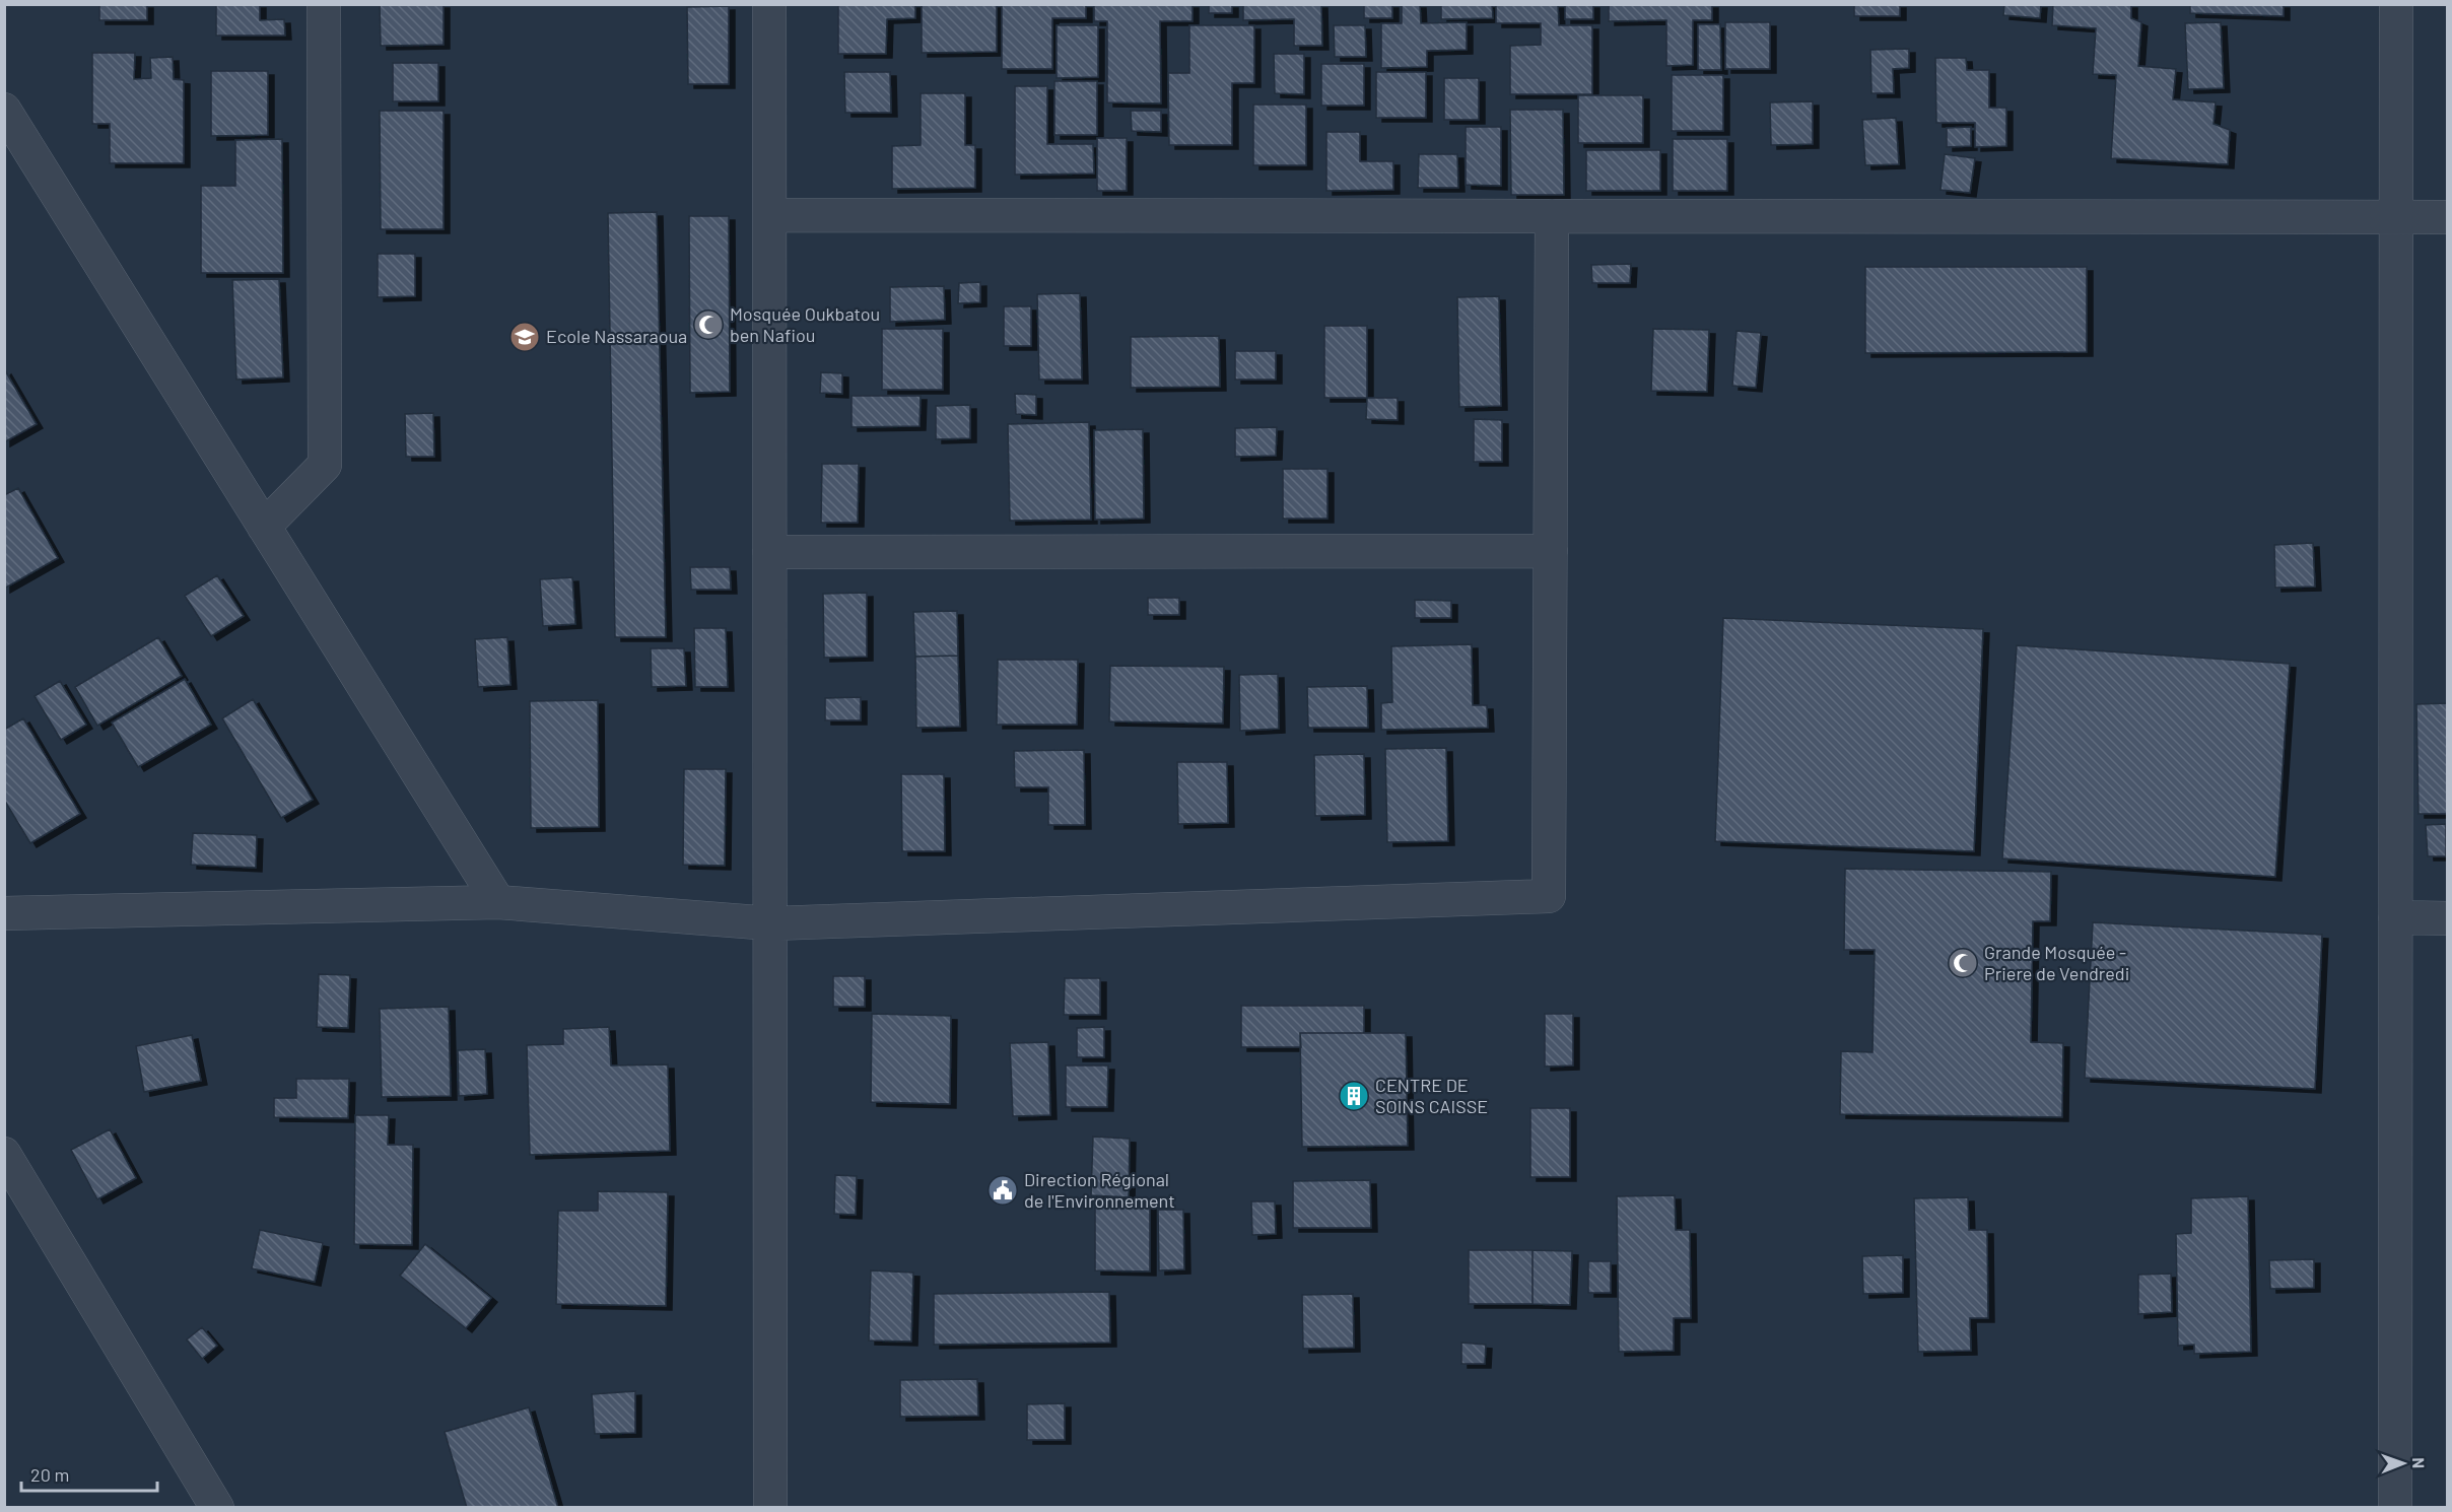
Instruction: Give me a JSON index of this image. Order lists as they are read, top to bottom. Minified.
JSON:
{"places":{"mosque":["Mosquée Oukbatou ben Nafiou","Grande Mosquée - Priere de Vendredi"],"school or university":["Ecole Nassaraoua"],"building":["CENTRE DE SOINS CAISSE"],"public building":["Direction Régional de l'Environnement"]},"scale_bar":"20 m","north":"right"}
